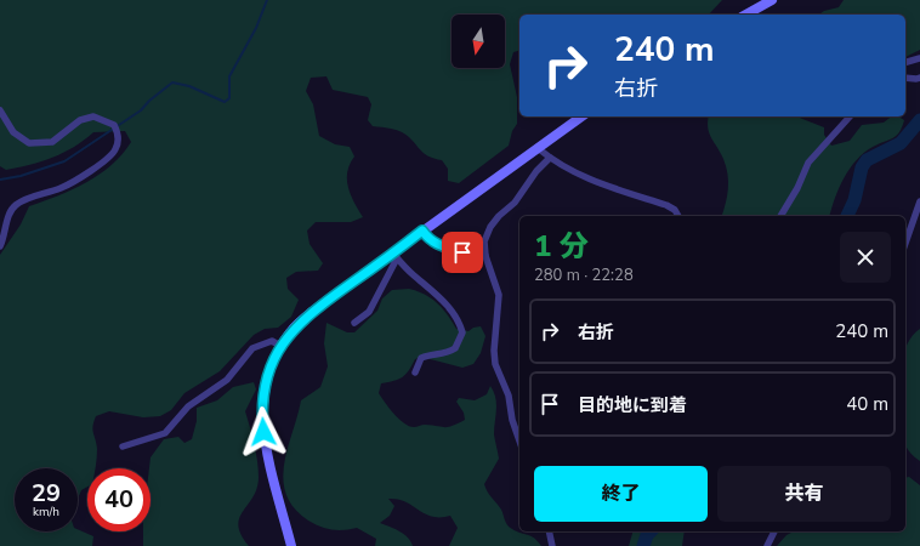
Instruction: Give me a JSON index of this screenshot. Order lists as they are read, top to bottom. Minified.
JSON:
{"north":"bottom","page":{"turn":["240 m","右折"],"heading":["1 分","280 m · 22:28"],"list":[{"name":"右折","value":"240 m"},{"name":"目的地に到着","value":"40 m"}],"buttons":["終了","共有"],"speed":"29 km/h","limit":"40"}}
